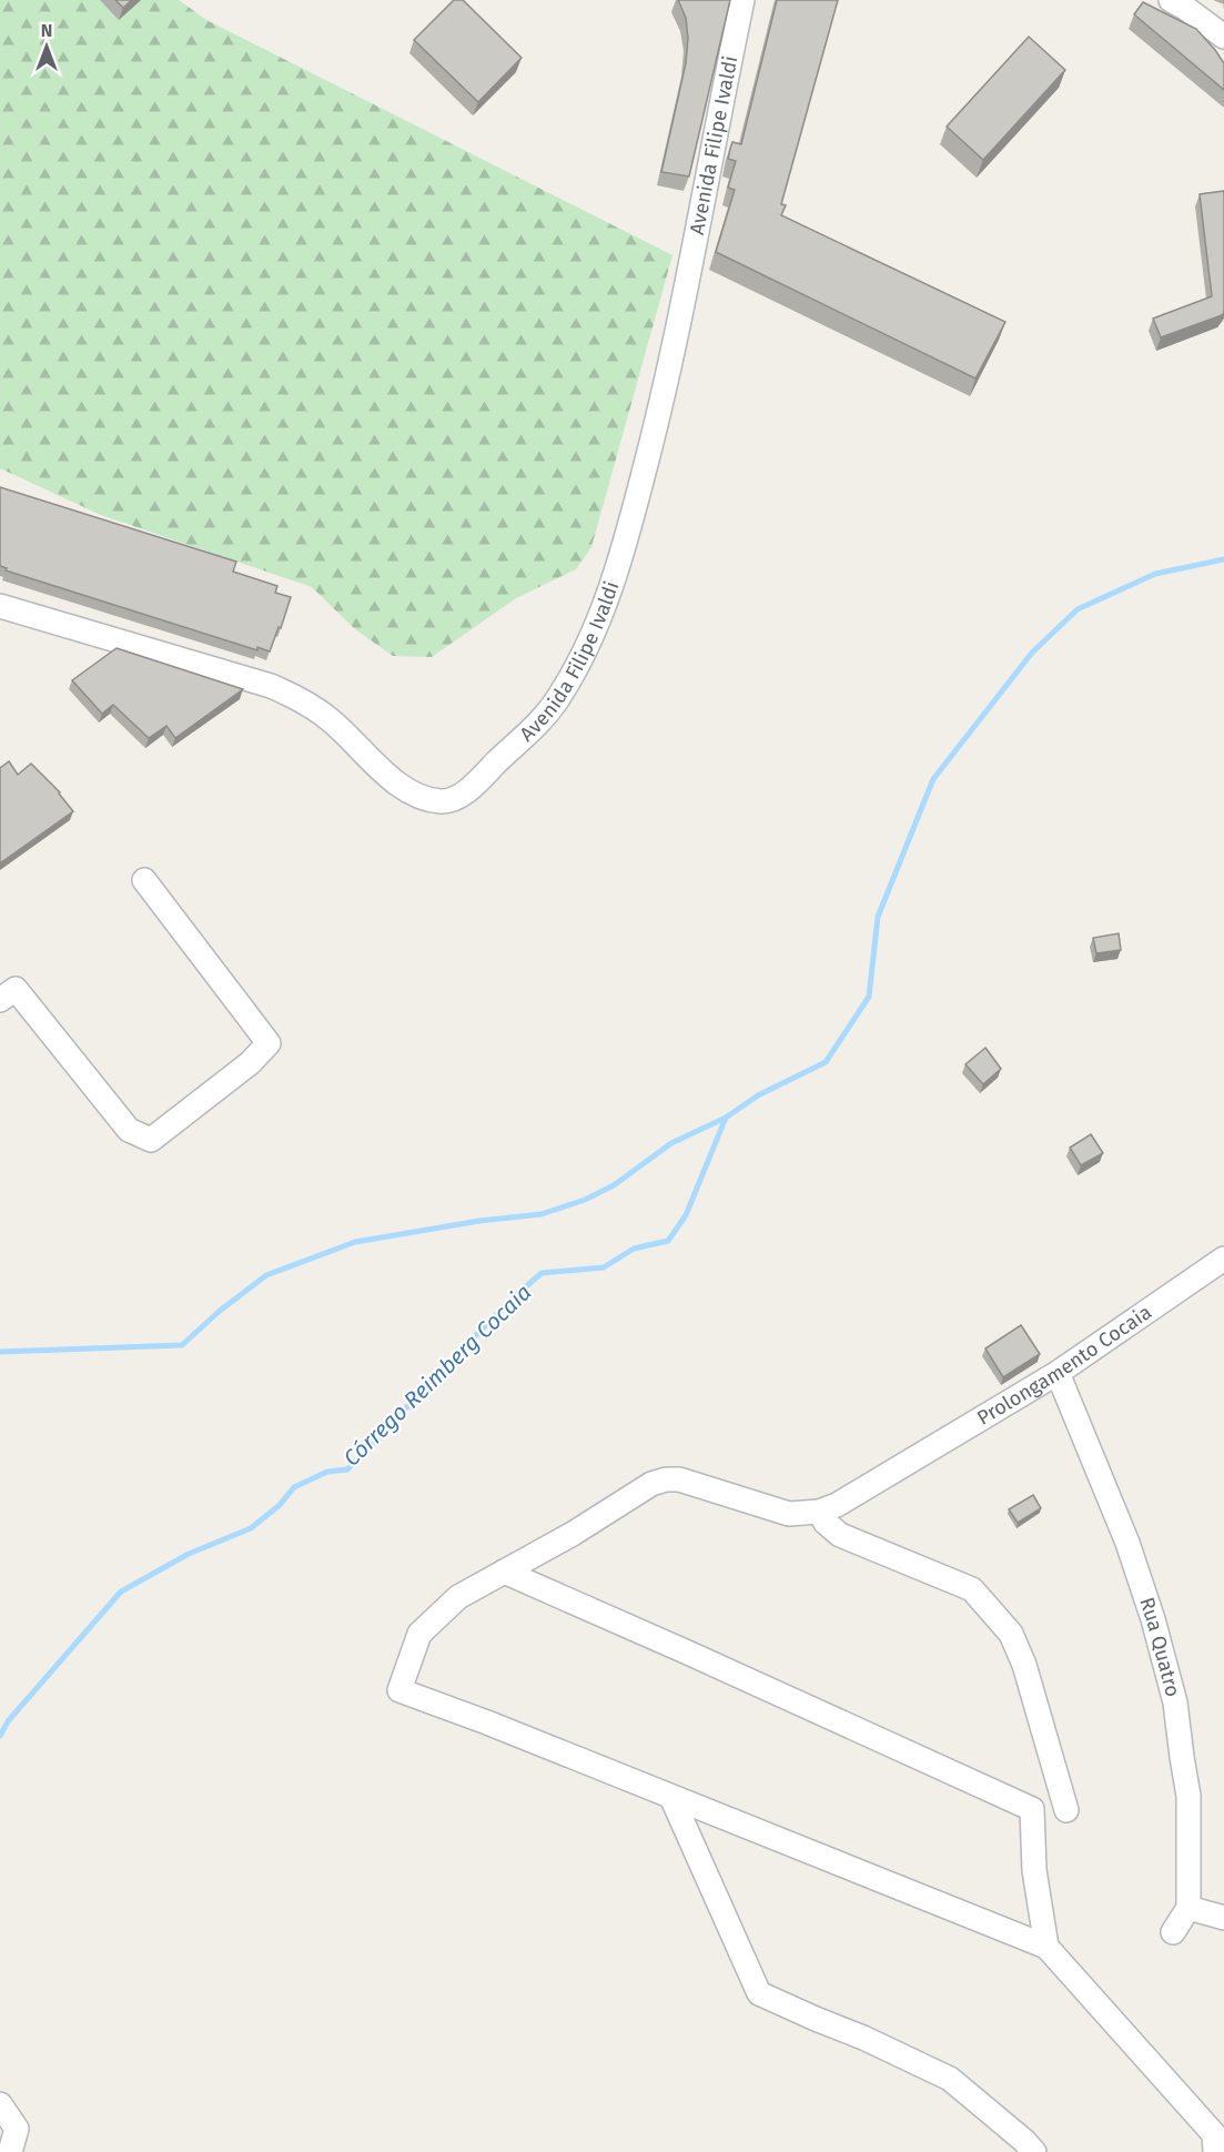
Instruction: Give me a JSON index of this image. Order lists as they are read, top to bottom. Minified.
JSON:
{"streets":{"street":["Avenida Filipe Ivaldi","Prolongamento Cocaia","Rua Quatro"]},"crossings":[["Prolongamento Cocaia","Rua Quatro"]],"water":["Córrego Reimberg Cocaia"],"north":"top"}
